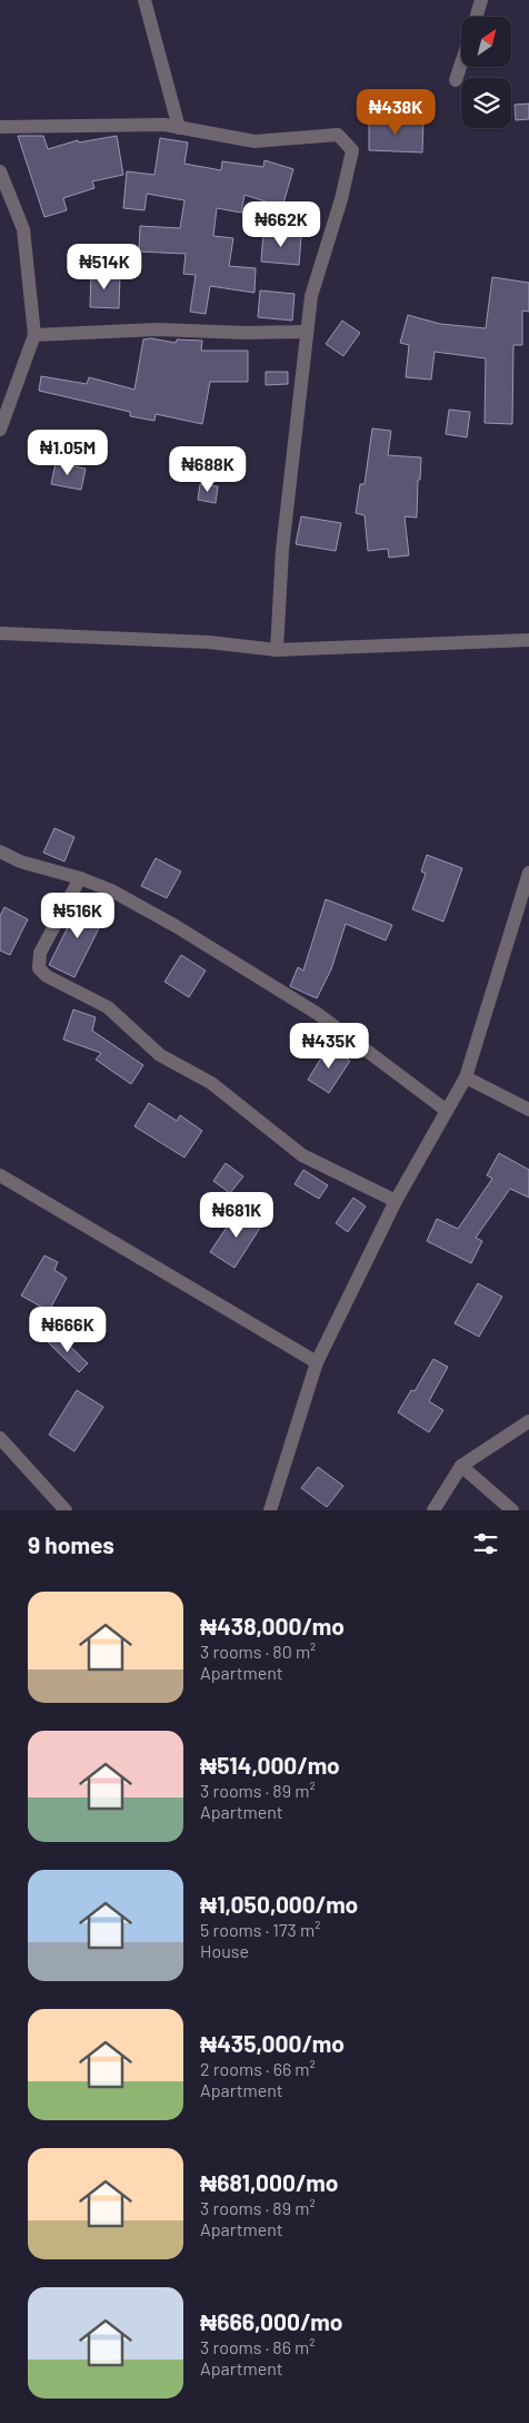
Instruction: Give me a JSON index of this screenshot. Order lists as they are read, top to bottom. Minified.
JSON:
{"north":"top right","page":{"price":["₦438K","₦662K","₦514K","₦1.05M","₦688K","₦516K","₦435K","₦681K","₦666K"],"heading":"9 homes","list":[{"name":"₦438,000/mo","note":"3 rooms · 80 m² · Apartment"},{"name":"₦514,000/mo","note":"3 rooms · 89 m² · Apartment"},{"name":"₦1,050,000/mo","note":"5 rooms · 173 m² · House"},{"name":"₦435,000/mo","note":"2 rooms · 66 m² · Apartment"},{"name":"₦681,000/mo","note":"3 rooms · 89 m² · Apartment"},{"name":"₦666,000/mo","note":"3 rooms · 86 m² · Apartment"}]}}
